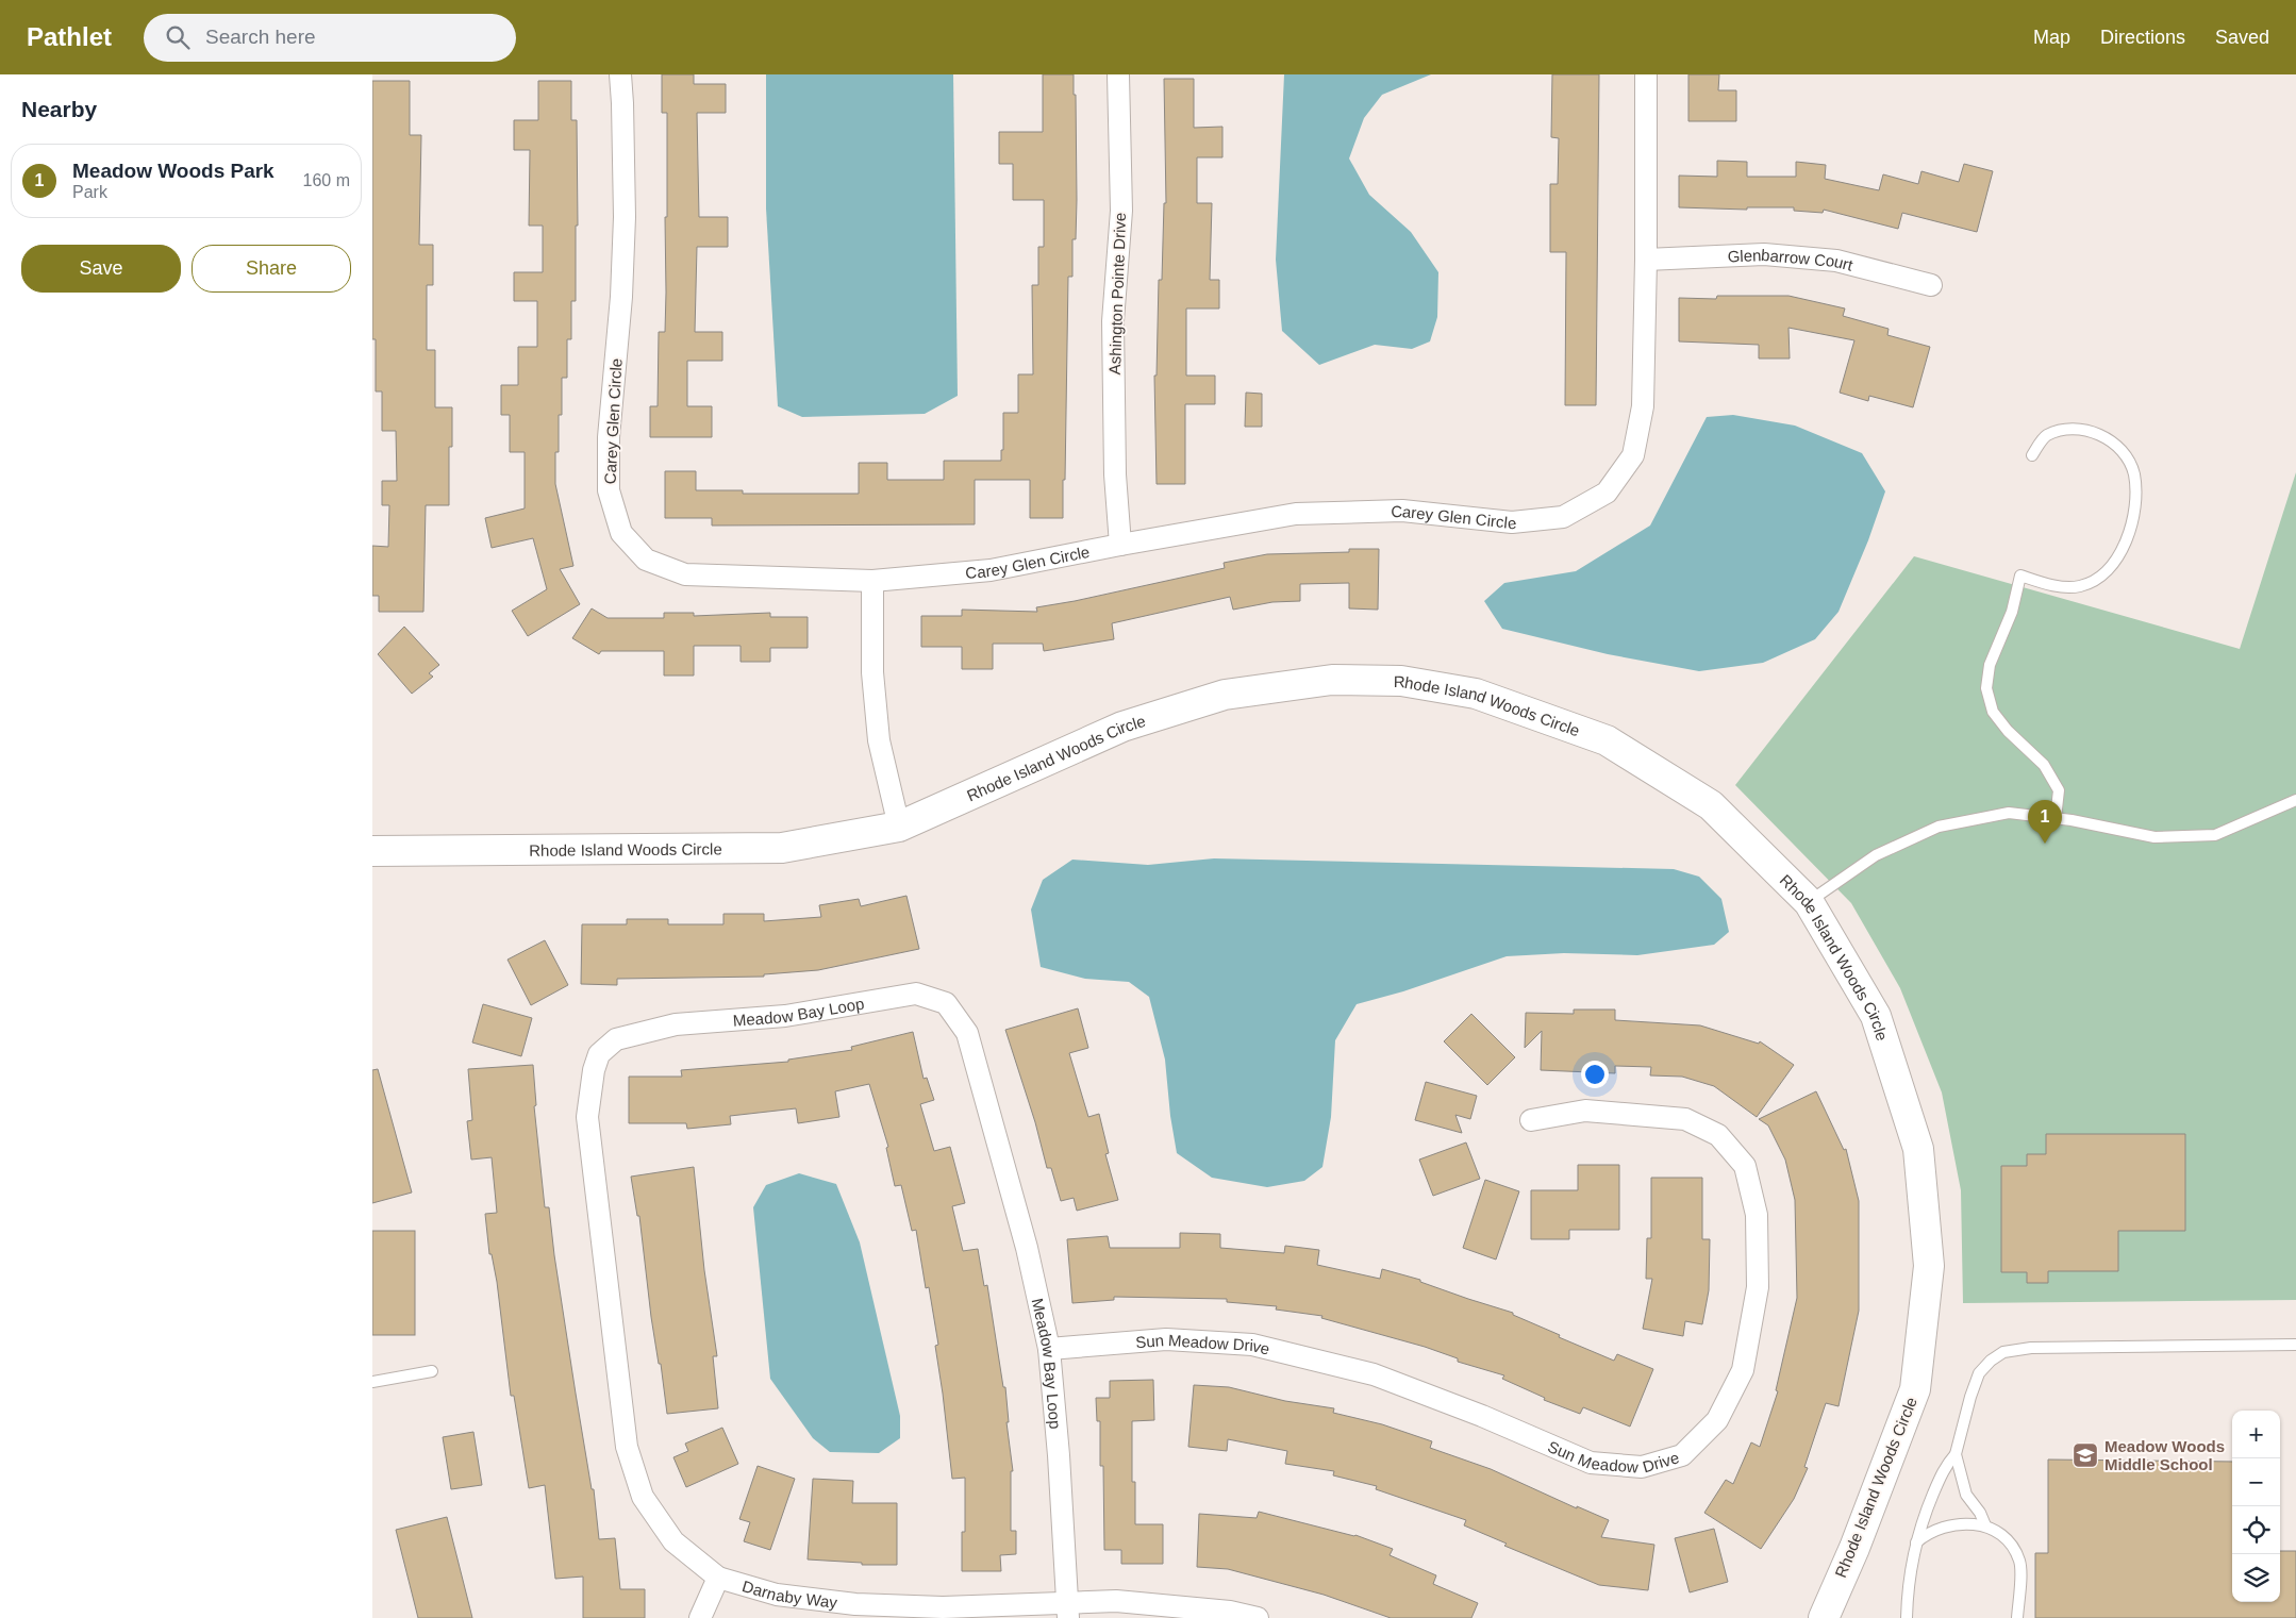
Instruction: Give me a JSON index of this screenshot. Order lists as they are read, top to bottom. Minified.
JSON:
{"streets":{"street":["Glenbarrow Court","Ashington Pointe Drive","Carey Glen Circle","Rhode Island Woods Circle","Meadow Bay Loop","Sun Meadow Drive","Darnaby Way"]},"crossings":[["Glenbarrow Court","Carey Glen Circle"],["Ashington Pointe Drive","Carey Glen Circle"],["Meadow Bay Loop","Sun Meadow Drive"],["Meadow Bay Loop","Darnaby Way"]],"places":{"school or university":["Meadow Woods Middle School"]},"page":{"header":"Pathlet","search":"Search here","nav":["Map","Directions","Saved"],"heading":"Nearby","list":[{"mark":"1","name":"Meadow Woods Park","note":"Park","value":"160 m"}],"buttons":["Save","Share"],"pins":"1","map_buttons":["+","−"]}}
